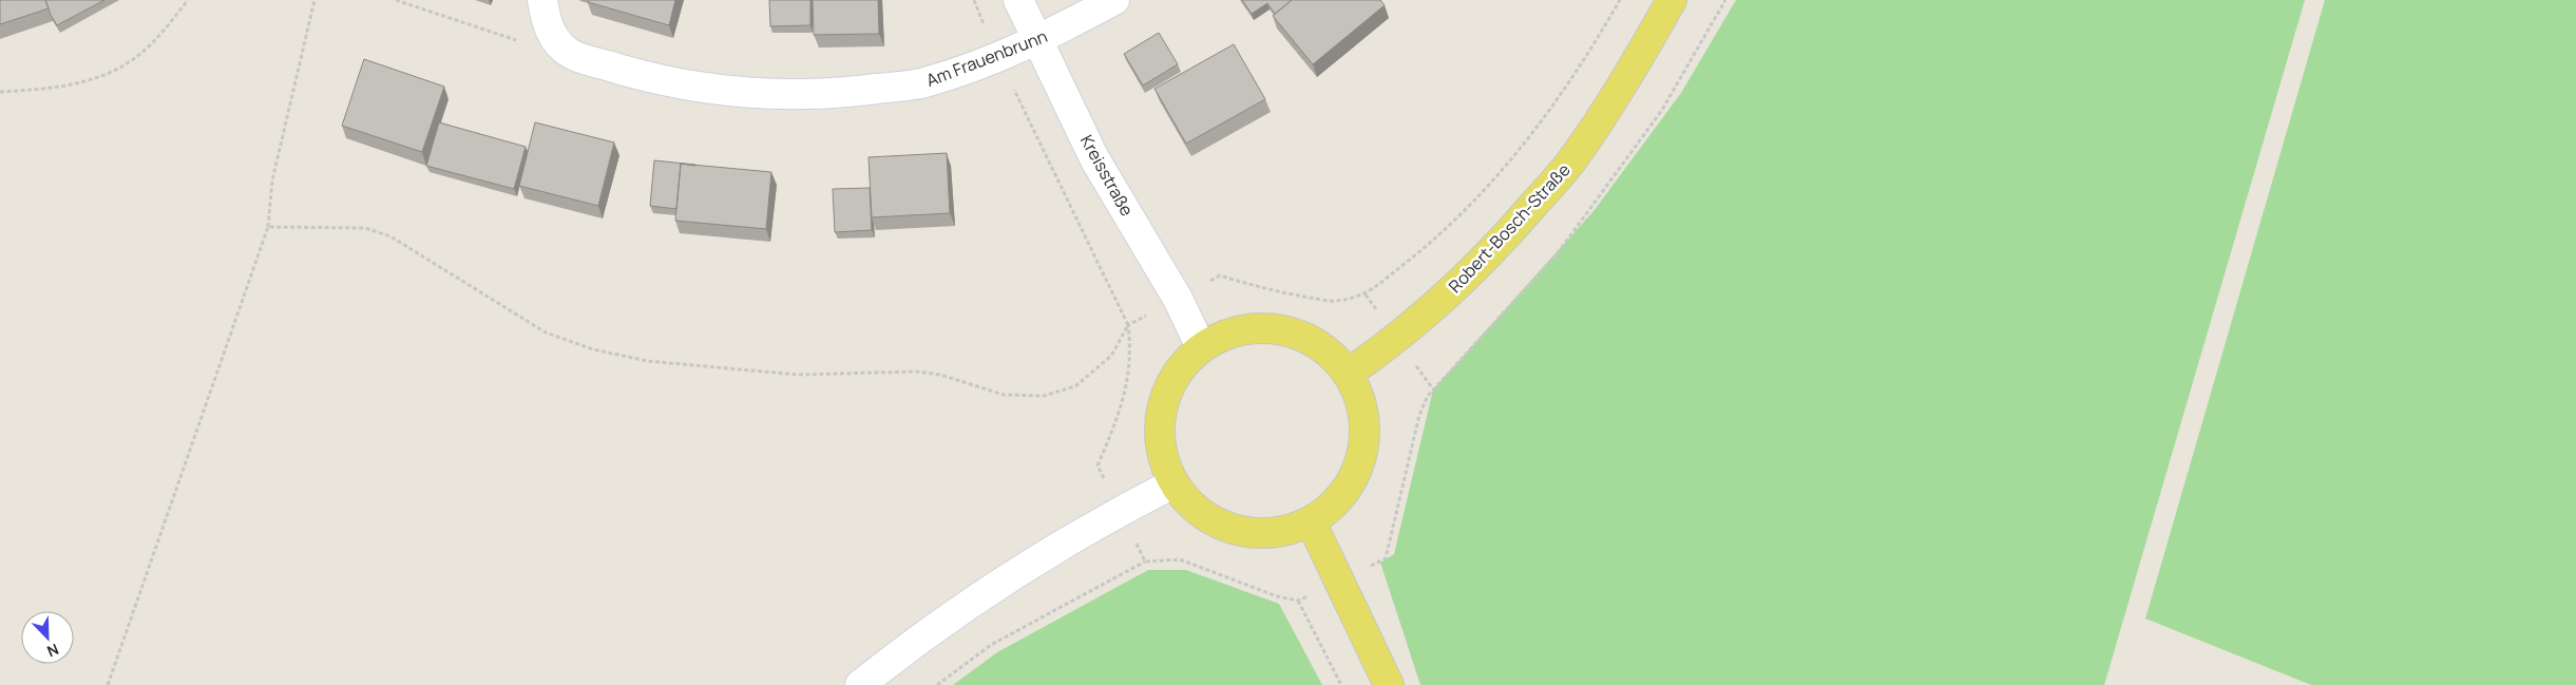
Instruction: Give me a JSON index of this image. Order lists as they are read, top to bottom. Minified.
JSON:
{"streets":{"main road":["Robert-Bosch-Straße"],"street":["Am Frauenbrunn","Kreisstraße"]},"crossings":[["Am Frauenbrunn","Kreisstraße"]],"north":"bottom right"}
